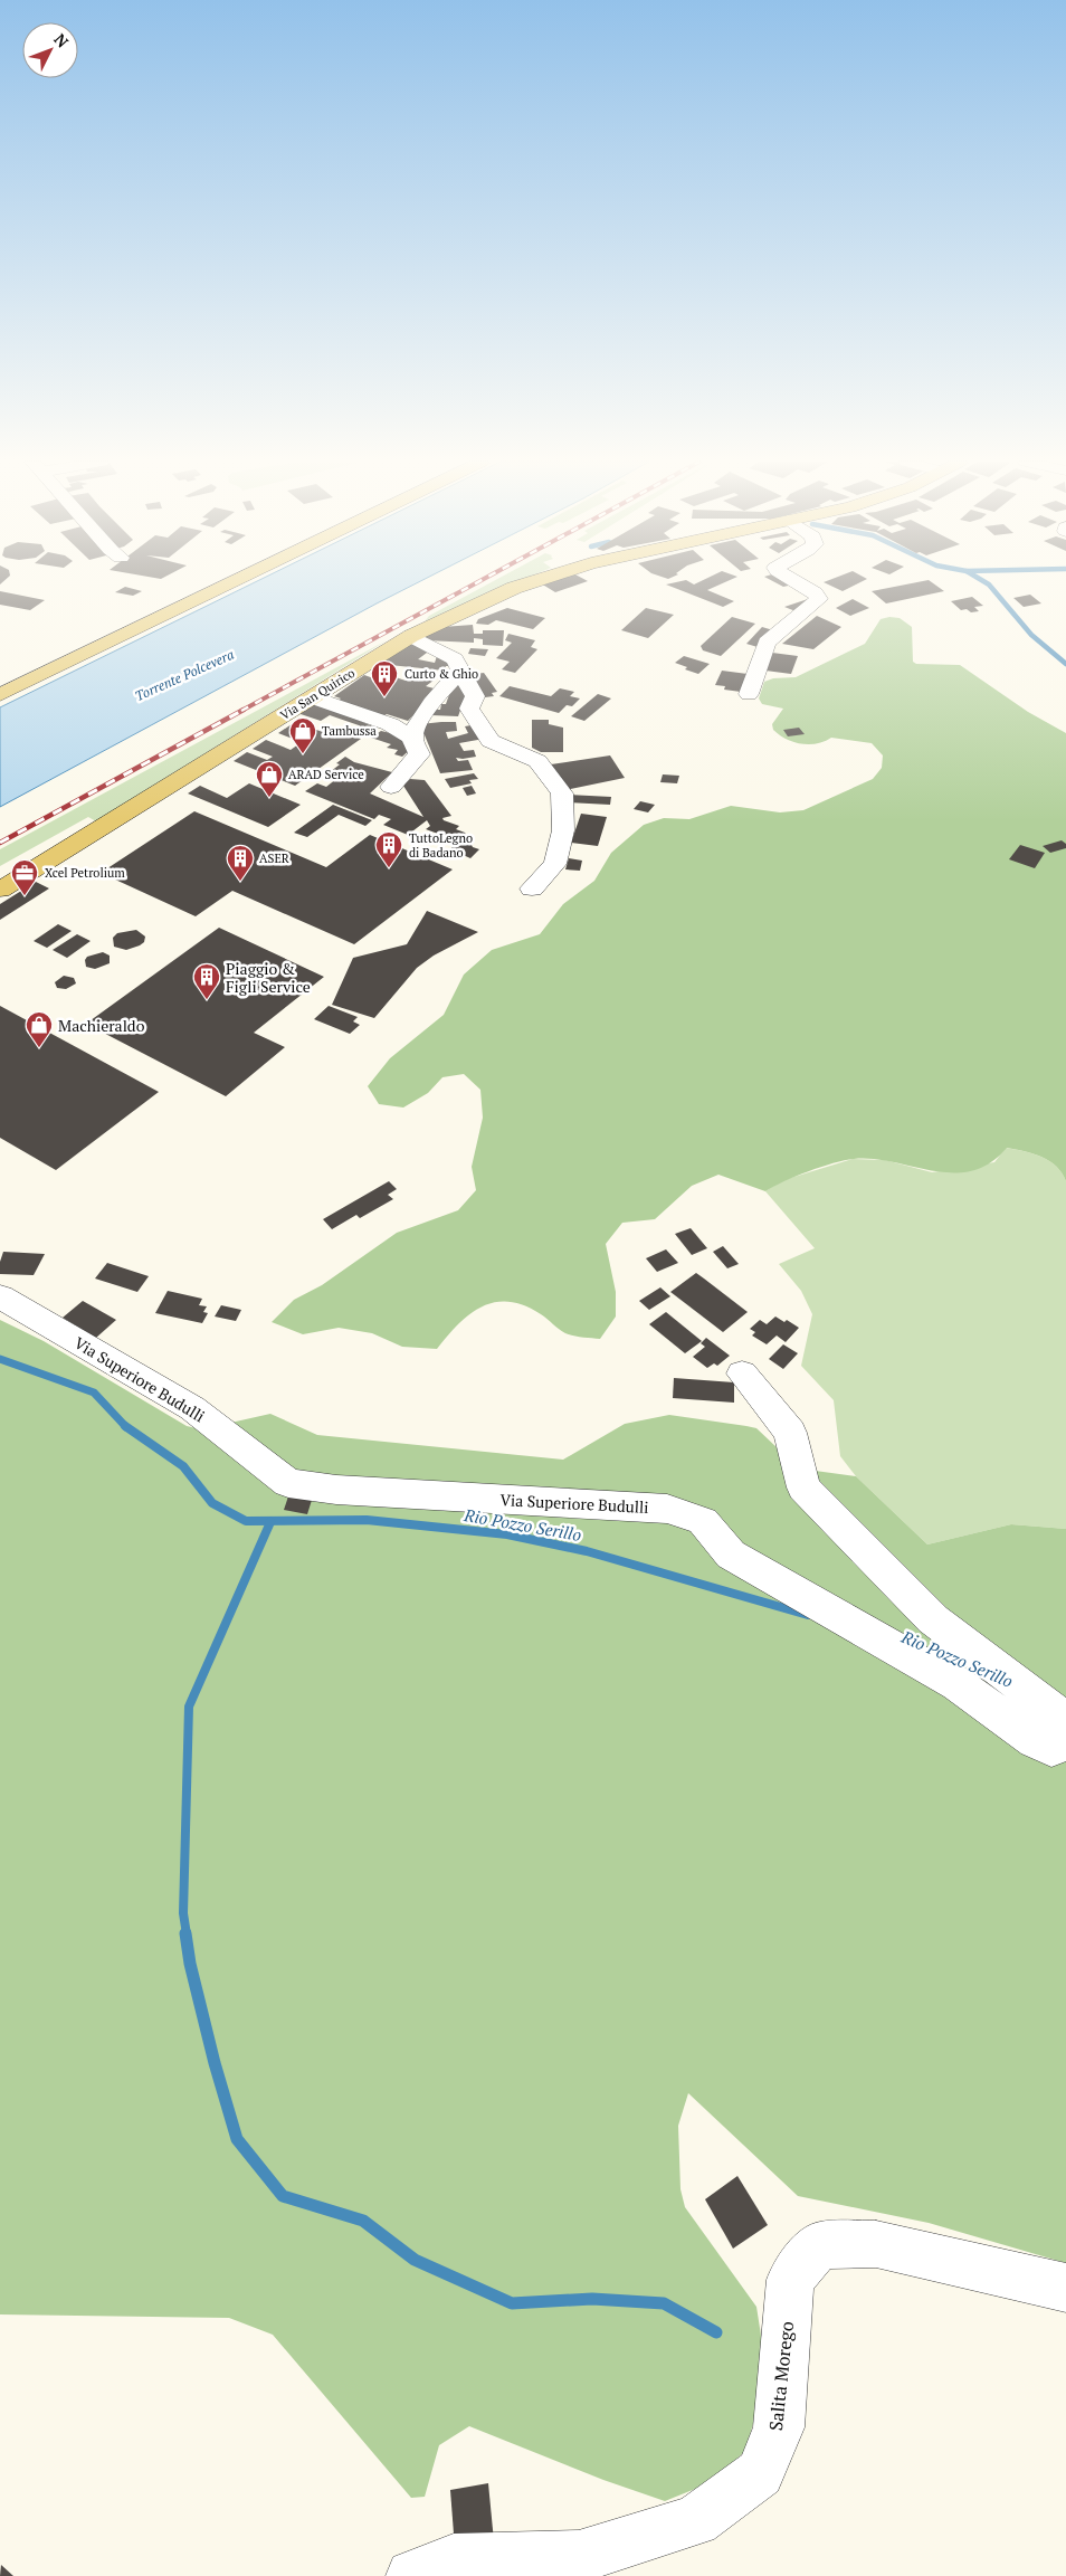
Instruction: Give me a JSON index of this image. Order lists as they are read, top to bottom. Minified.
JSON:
{"streets":{"main road":["Via San Quirico"],"street":["Via Superiore Budulli","Salita Morego"]},"water":["Torrente Polcevera","Rio Pozzo Serillo"],"places":{"building":["Curto & Ghio","TuttoLegno di Badano","ASER","Piaggio & Figli Service"],"shop":["Tambussa","ARAD Service","Machieraldo"],"office":["Xcel Petrolium"]},"north":"top right"}
